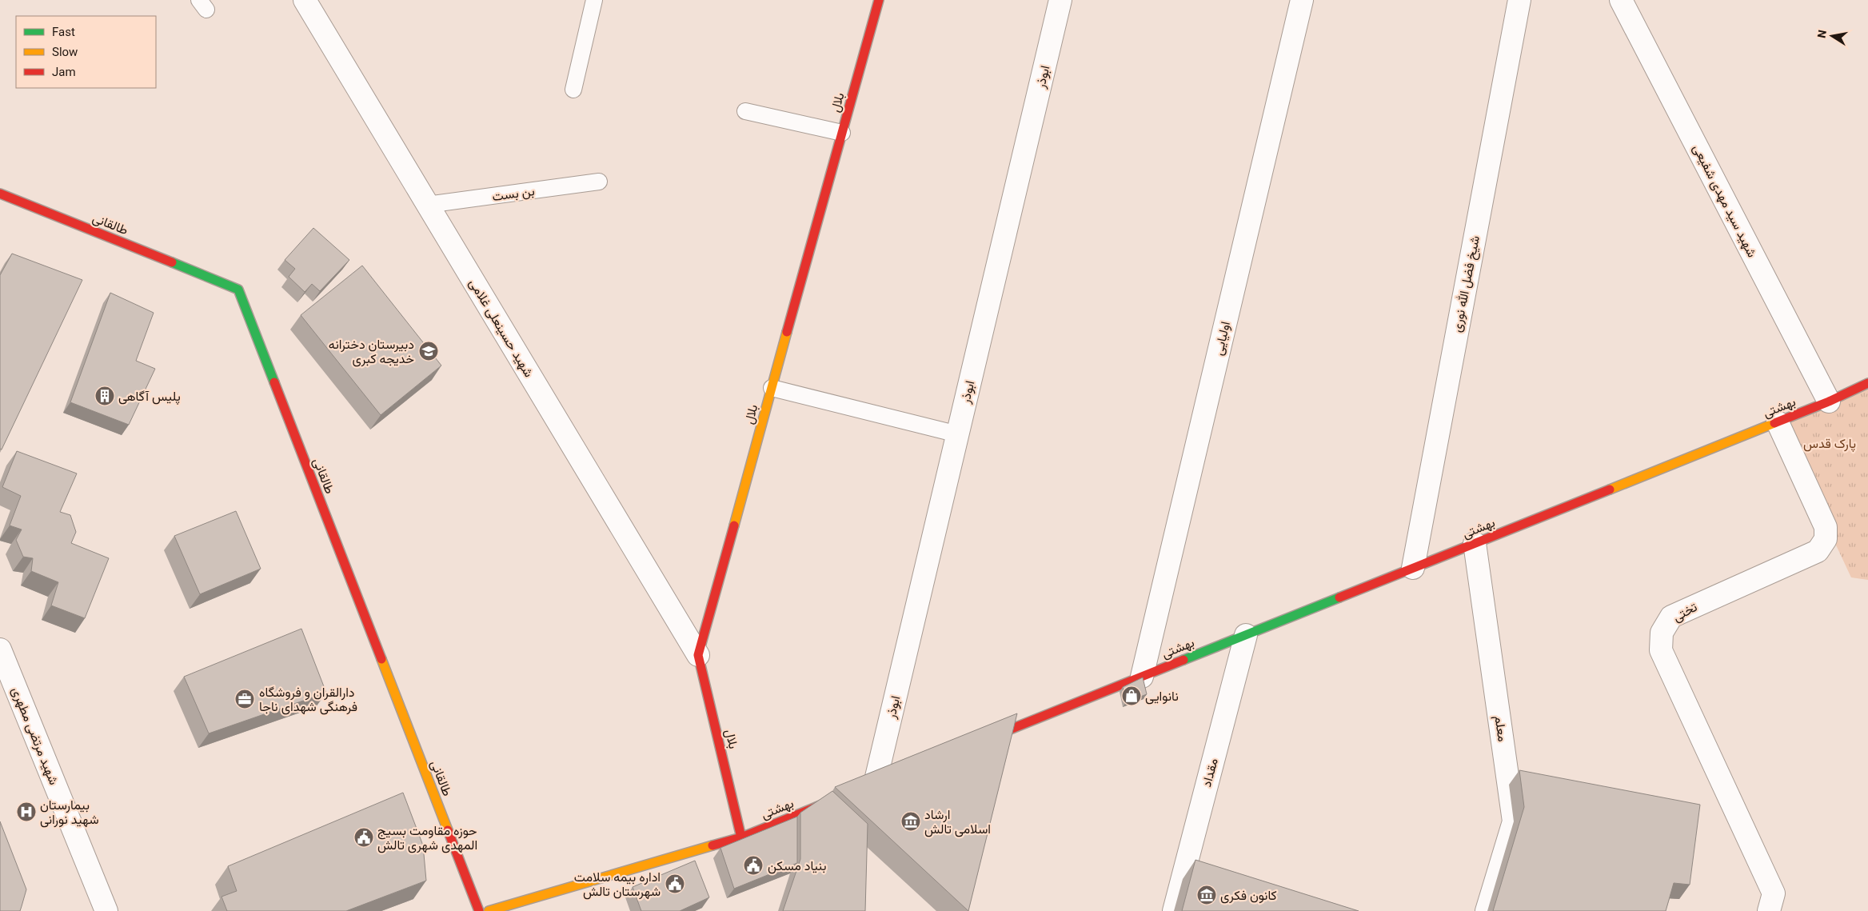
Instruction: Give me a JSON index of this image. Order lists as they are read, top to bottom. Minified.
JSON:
{"streets":{"street":["ابوذر","بلال","شهید سید مهدی شفیعی","طالقانی","شیخ فضل الله نوری","شهید حسینعلی غلامی","اولیایی","بهشتی","تختی","معلم","شهید مرتضی مطهری","مقداد"],"lane":["بن بست"]},"crossings":[["بلال","شهید حسینعلی غلامی"],["بلال","بهشتی"],["بن بست","شهید حسینعلی غلامی"],["شهید سید مهدی شفیعی","بهشتی"],["شیخ فضل الله نوری","بهشتی"],["اولیایی","بهشتی"],["بهشتی","تختی"],["بهشتی","معلم"],["بهشتی","مقداد"]],"parks":["پارک قدس"],"places":{"school or university":["دبیرستان دخترانه خدیجه کبری"],"building":["پلیس آگاهی"],"shop":["نانوایی"],"office":["دارالقران و فروشگاه فرهنگی شهدای ناجا"],"hospital":["بیمارستان شهید نورانی"],"museum":["ارشاد اسلامی تالش","کانون فکری"],"public building":["حوزه مقاومت بسیج المهدی شهری تالش","بنیاد مسکن","اداره بیمه سلامت شهرستان تالش"]},"legend":["Fast","Slow","Jam"],"north":"left"}
